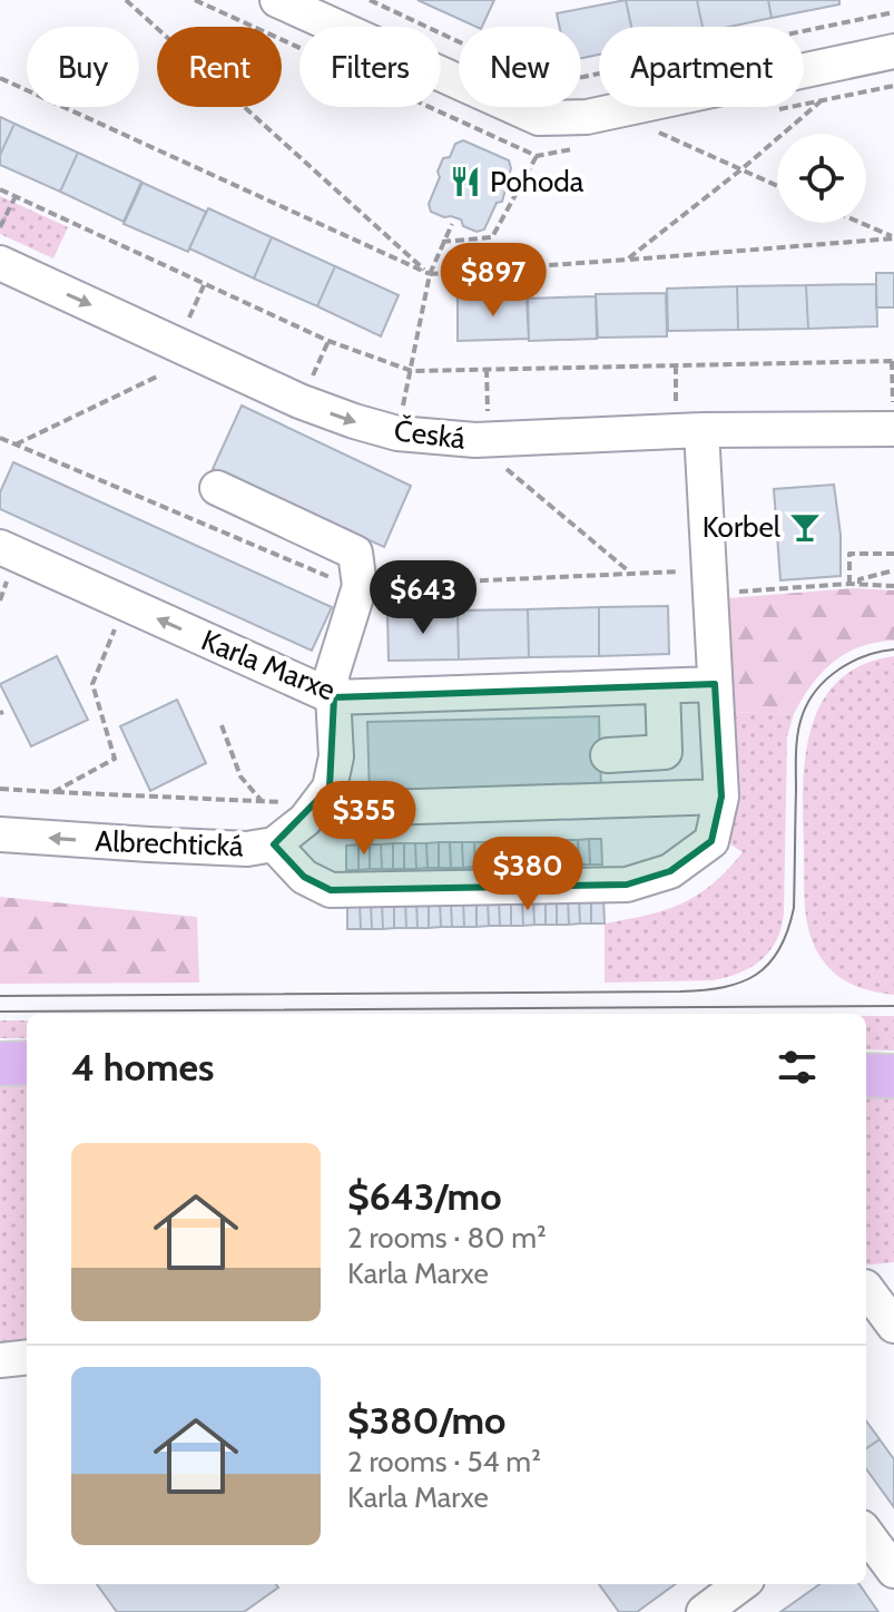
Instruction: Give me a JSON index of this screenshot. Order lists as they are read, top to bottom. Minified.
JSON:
{"streets":{"street":["Česká","Karla Marxe","Albrechtická"]},"crossings":[["Karla Marxe","Albrechtická"]],"one_way":["Albrechtická"],"places":{"restaurant":["Pohoda"],"bar":["Korbel"]},"page":{"chip":["Buy","Rent","Filters","New","Apartment"],"price":["$897","$643","$355","$380"],"heading":"4 homes","list":[{"name":"$643/mo","note":"2 rooms · 80 m² · Karla Marxe"},{"name":"$380/mo","note":"2 rooms · 54 m² · Karla Marxe"}]}}
